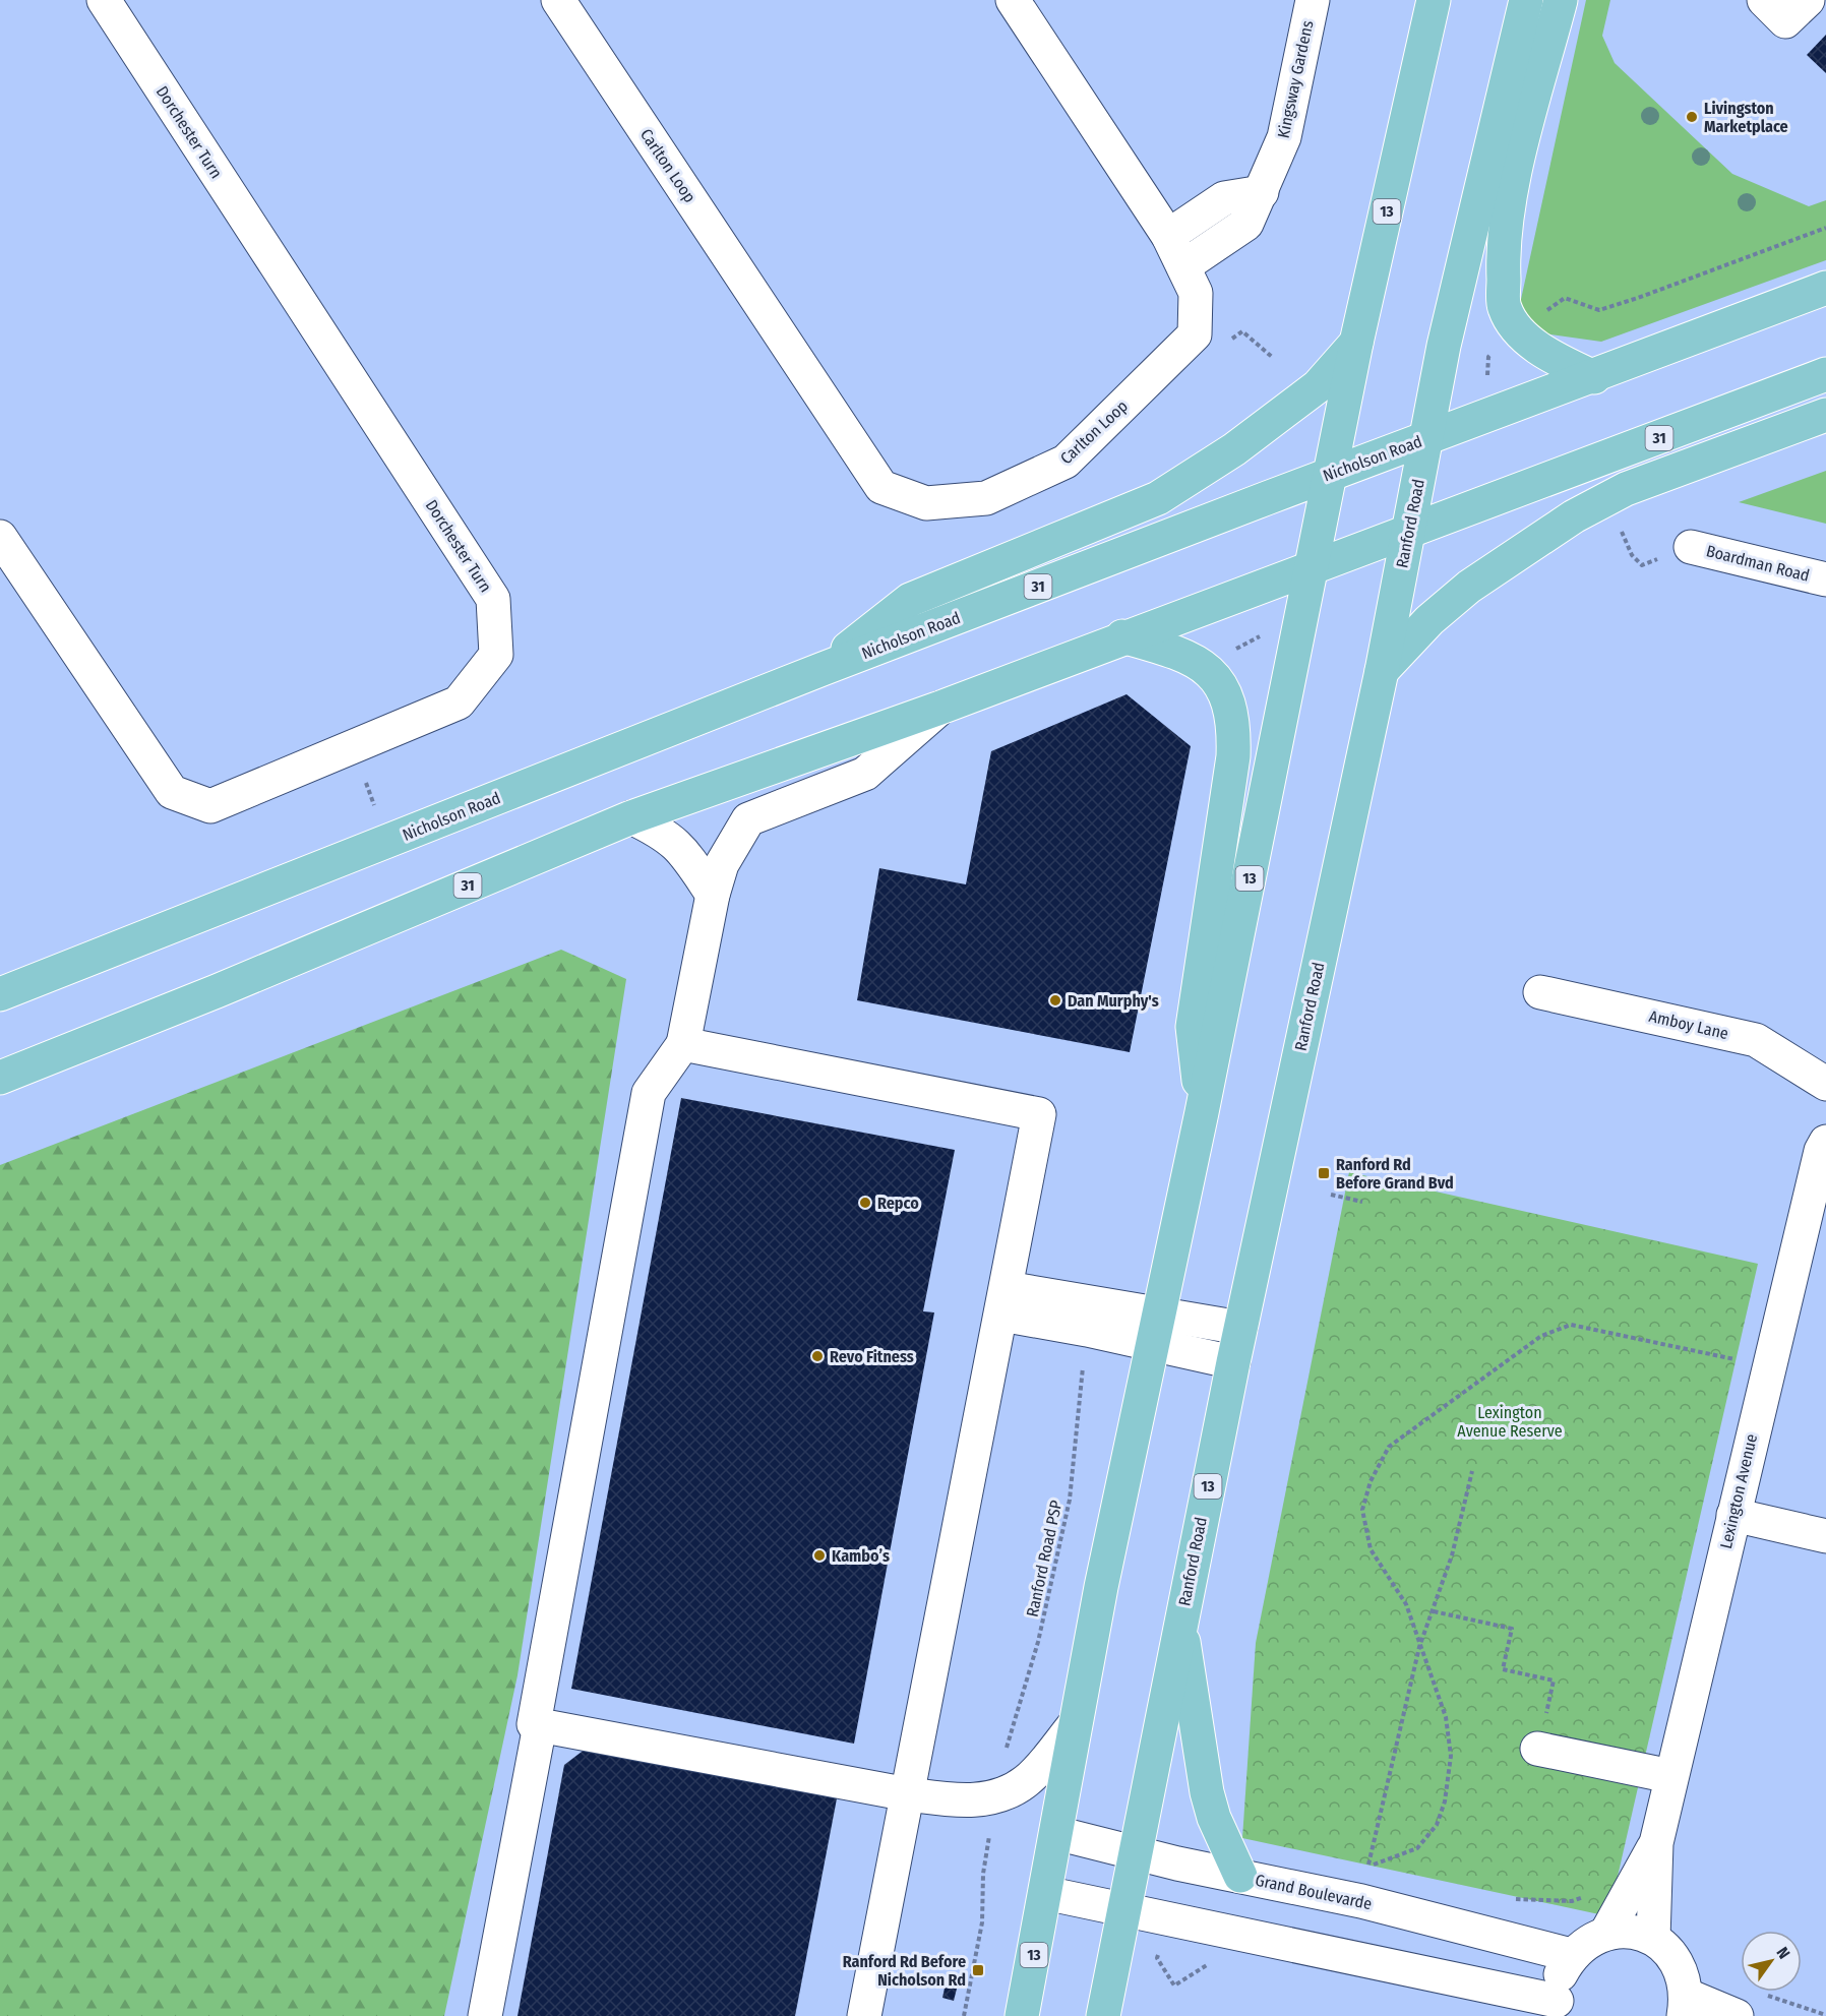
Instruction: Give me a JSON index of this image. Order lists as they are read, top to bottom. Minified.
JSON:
{"streets":{"main road":["13","31","Nicholson Road","Ranford Road"],"street":["Kingsway Gardens","Dorchester Turn","Carlton Loop","Boardman Road","Amboy Lane","Lexington Avenue","Grand Boulevarde"],"path":["Ranford Road PSP"]},"crossings":[["13","31"],["13","Nicholson Road"],["13","Grand Boulevarde"],["31","Ranford Road"],["Nicholson Road","Ranford Road"],["Ranford Road","Grand Boulevarde"]],"parks":["Lexington Avenue Reserve"],"places":{"other":["Livingston Marketplace","Dan Murphy's","Repco","Revo Fitness","Kambo’s"],"transit":["Ranford Rd Before Grand Bvd","Ranford Rd Before Nicholson Rd"]},"north":"top right"}
